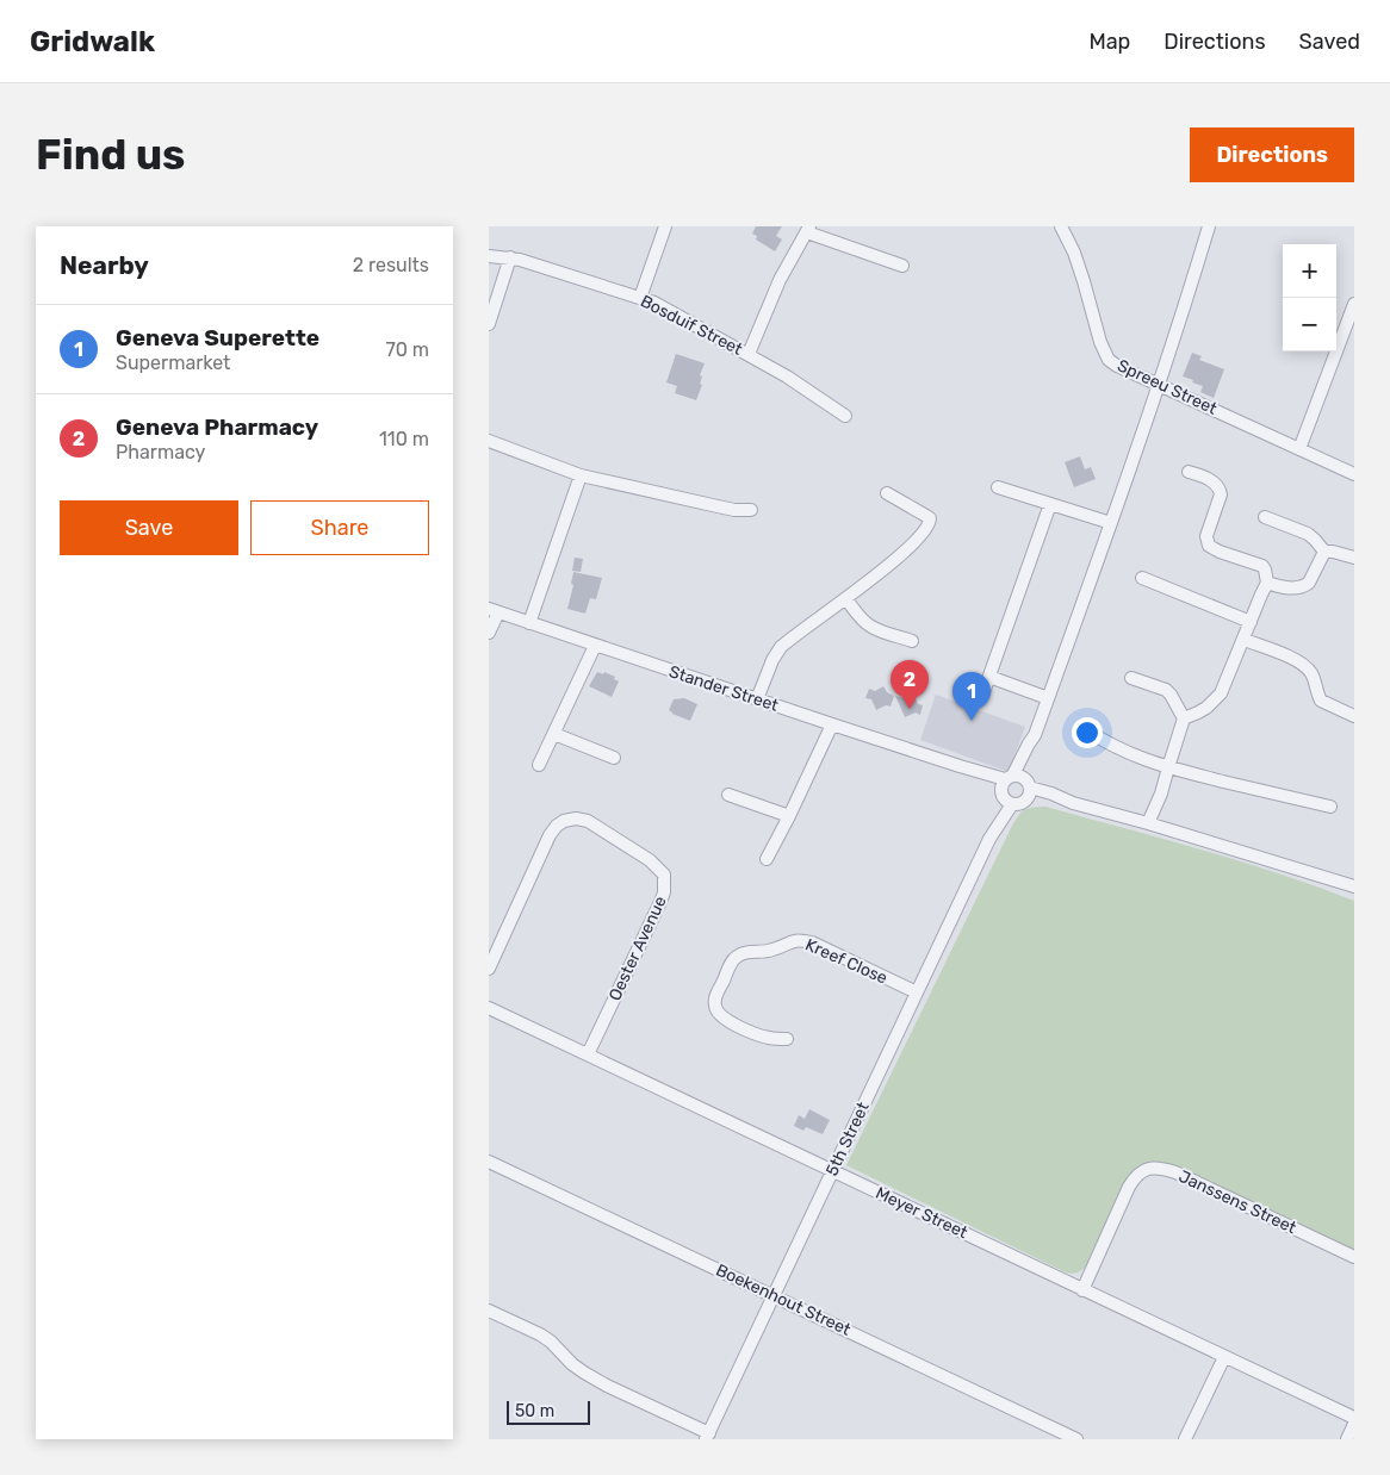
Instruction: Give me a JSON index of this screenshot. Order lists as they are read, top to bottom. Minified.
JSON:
{"streets":{"street":["Bosduif Street","Spreeu Street","Stander Street","Oester Avenue","Kreef Close","5th Street","Janssens Street","Meyer Street","Boekenhout Street"]},"crossings":[["Stander Street","5th Street"],["Oester Avenue","Meyer Street"],["Kreef Close","5th Street"],["5th Street","Meyer Street"],["5th Street","Boekenhout Street"],["Janssens Street","Meyer Street"]],"scale_bar":"50 m","page":{"header":"Gridwalk","nav":["Map","Directions","Saved"],"buttons":["Directions",["Save","Share"]],"title":"Find us","heading":["Nearby","2 results"],"map_buttons":["+","−"],"list":[{"mark":"1","name":"Geneva Superette","note":"Supermarket","value":"70 m"},{"mark":"2","name":"Geneva Pharmacy","note":"Pharmacy","value":"110 m"}],"pins":["2","1"],"scale":"50 m"}}
